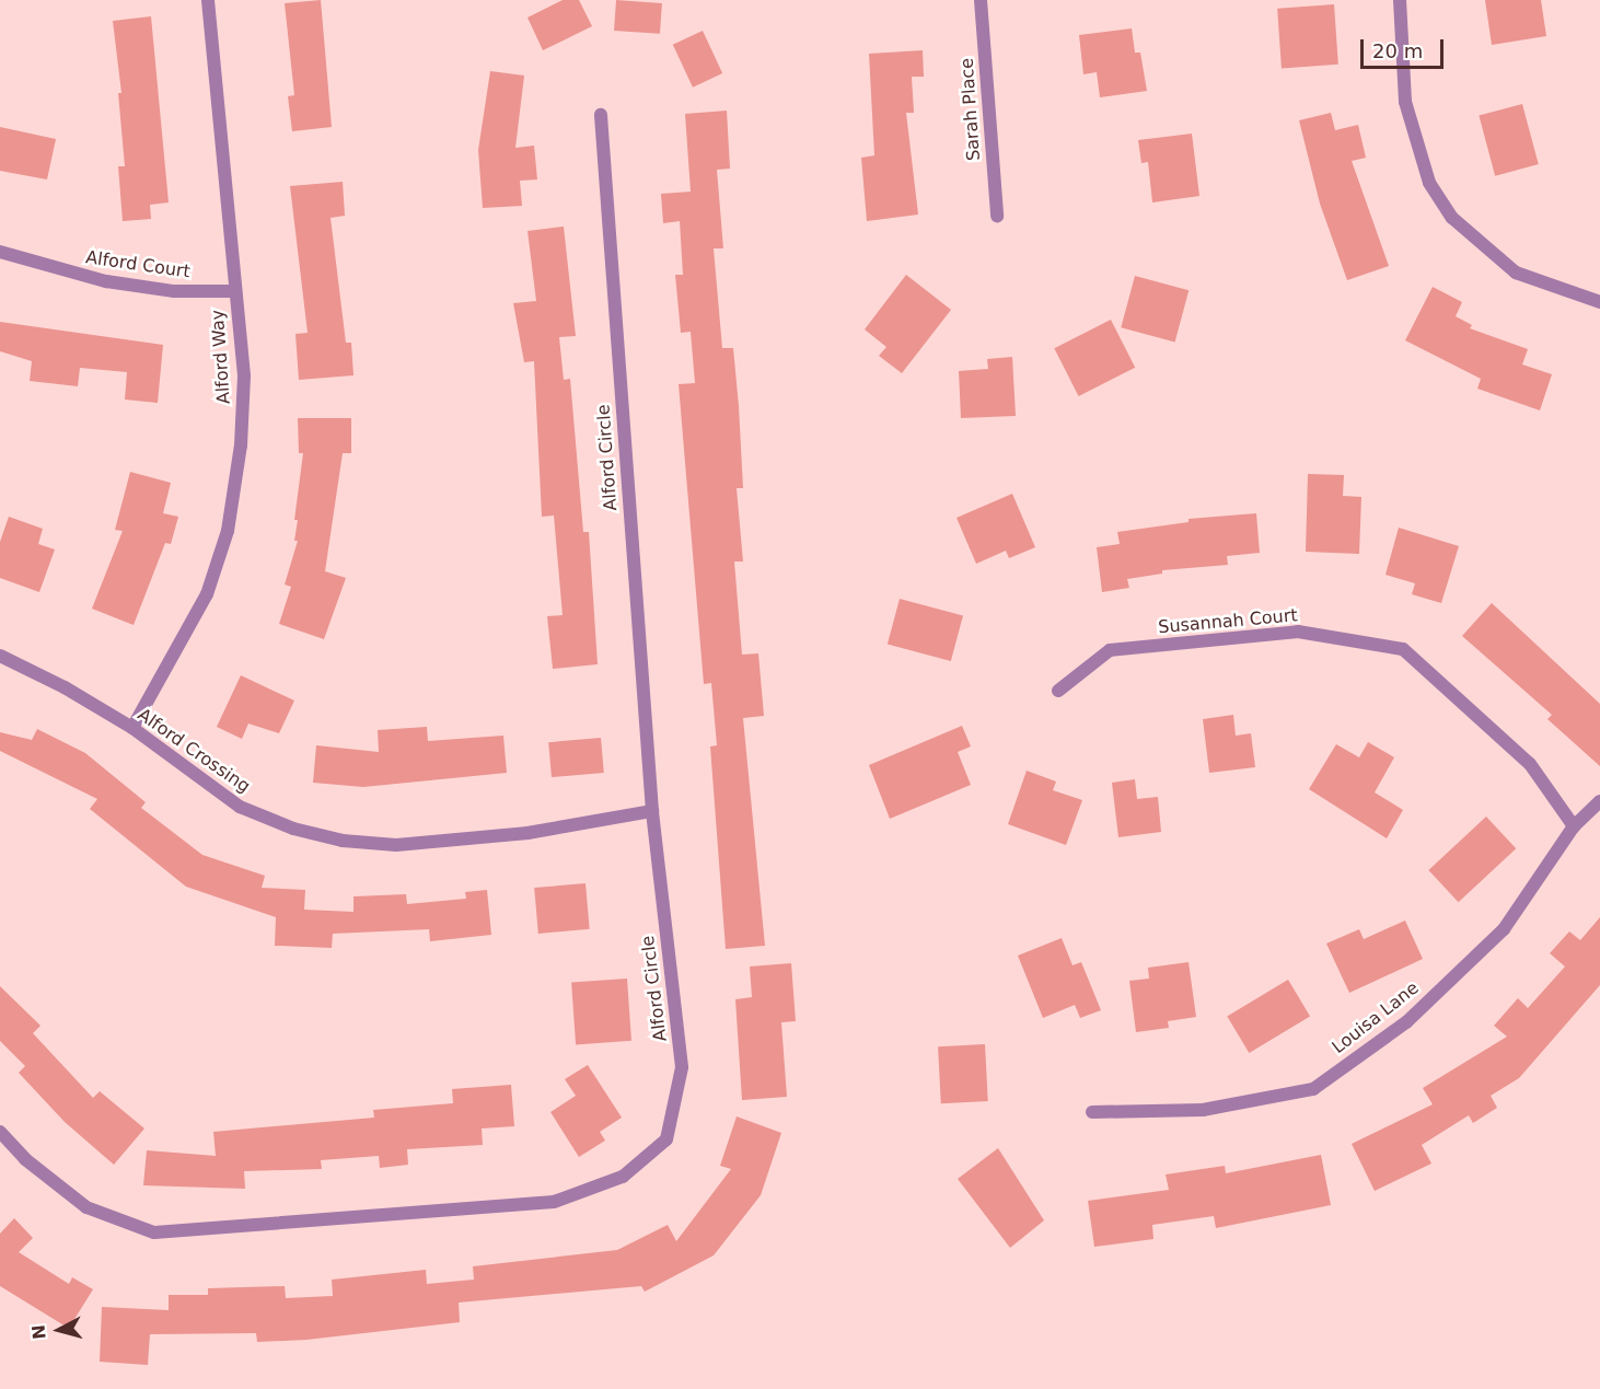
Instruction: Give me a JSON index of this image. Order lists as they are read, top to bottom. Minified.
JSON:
{"streets":{"street":["Sarah Place","Alford Court","Alford Way","Alford Circle","Susannah Court","Alford Crossing","Louisa Lane"]},"crossings":[["Alford Court","Alford Way"],["Alford Way","Alford Crossing"],["Alford Circle","Alford Crossing"],["Susannah Court","Louisa Lane"]],"scale_bar":"20 m","north":"left"}
